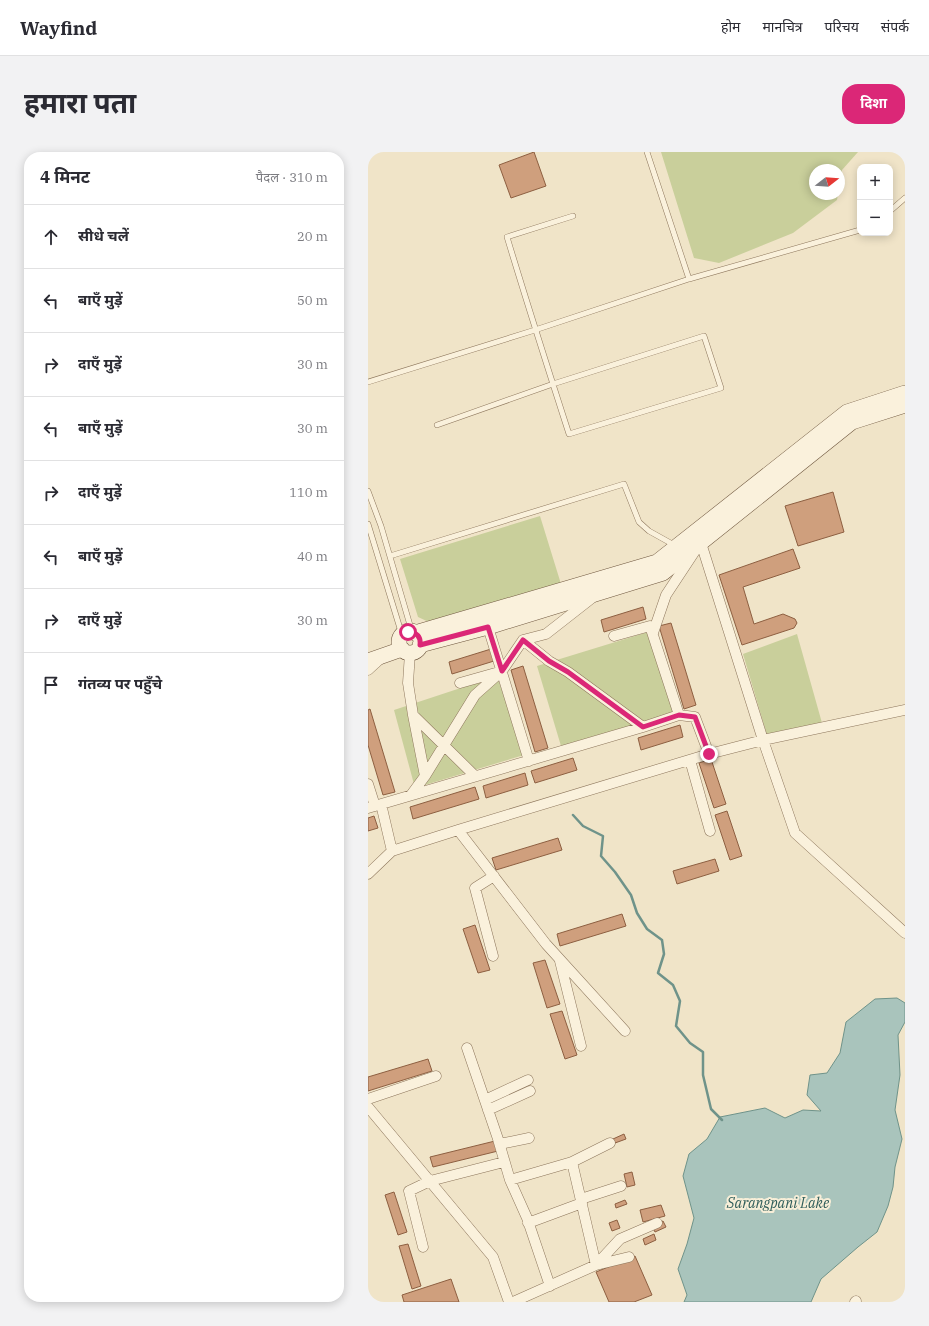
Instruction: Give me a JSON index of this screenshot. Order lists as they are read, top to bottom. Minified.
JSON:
{"water":["Sarangpani Lake"],"north":"right","page":{"header":"Wayfind","nav":["होम","मानचित्र","परिचय","संपर्क"],"title":"हमारा पता","buttons":"दिशा","heading":["4 मिनट","पैदल · 310 m"],"map_buttons":["+","−"],"list":[["सीधे चलें","20 m"],["बाएँ मुड़ें","50 m"],["दाएँ मुड़ें","30 m"],["बाएँ मुड़ें","30 m"],["दाएँ मुड़ें","110 m"],["बाएँ मुड़ें","40 m"],["दाएँ मुड़ें","30 m"],"गंतव्य पर पहुँचे"]}}
